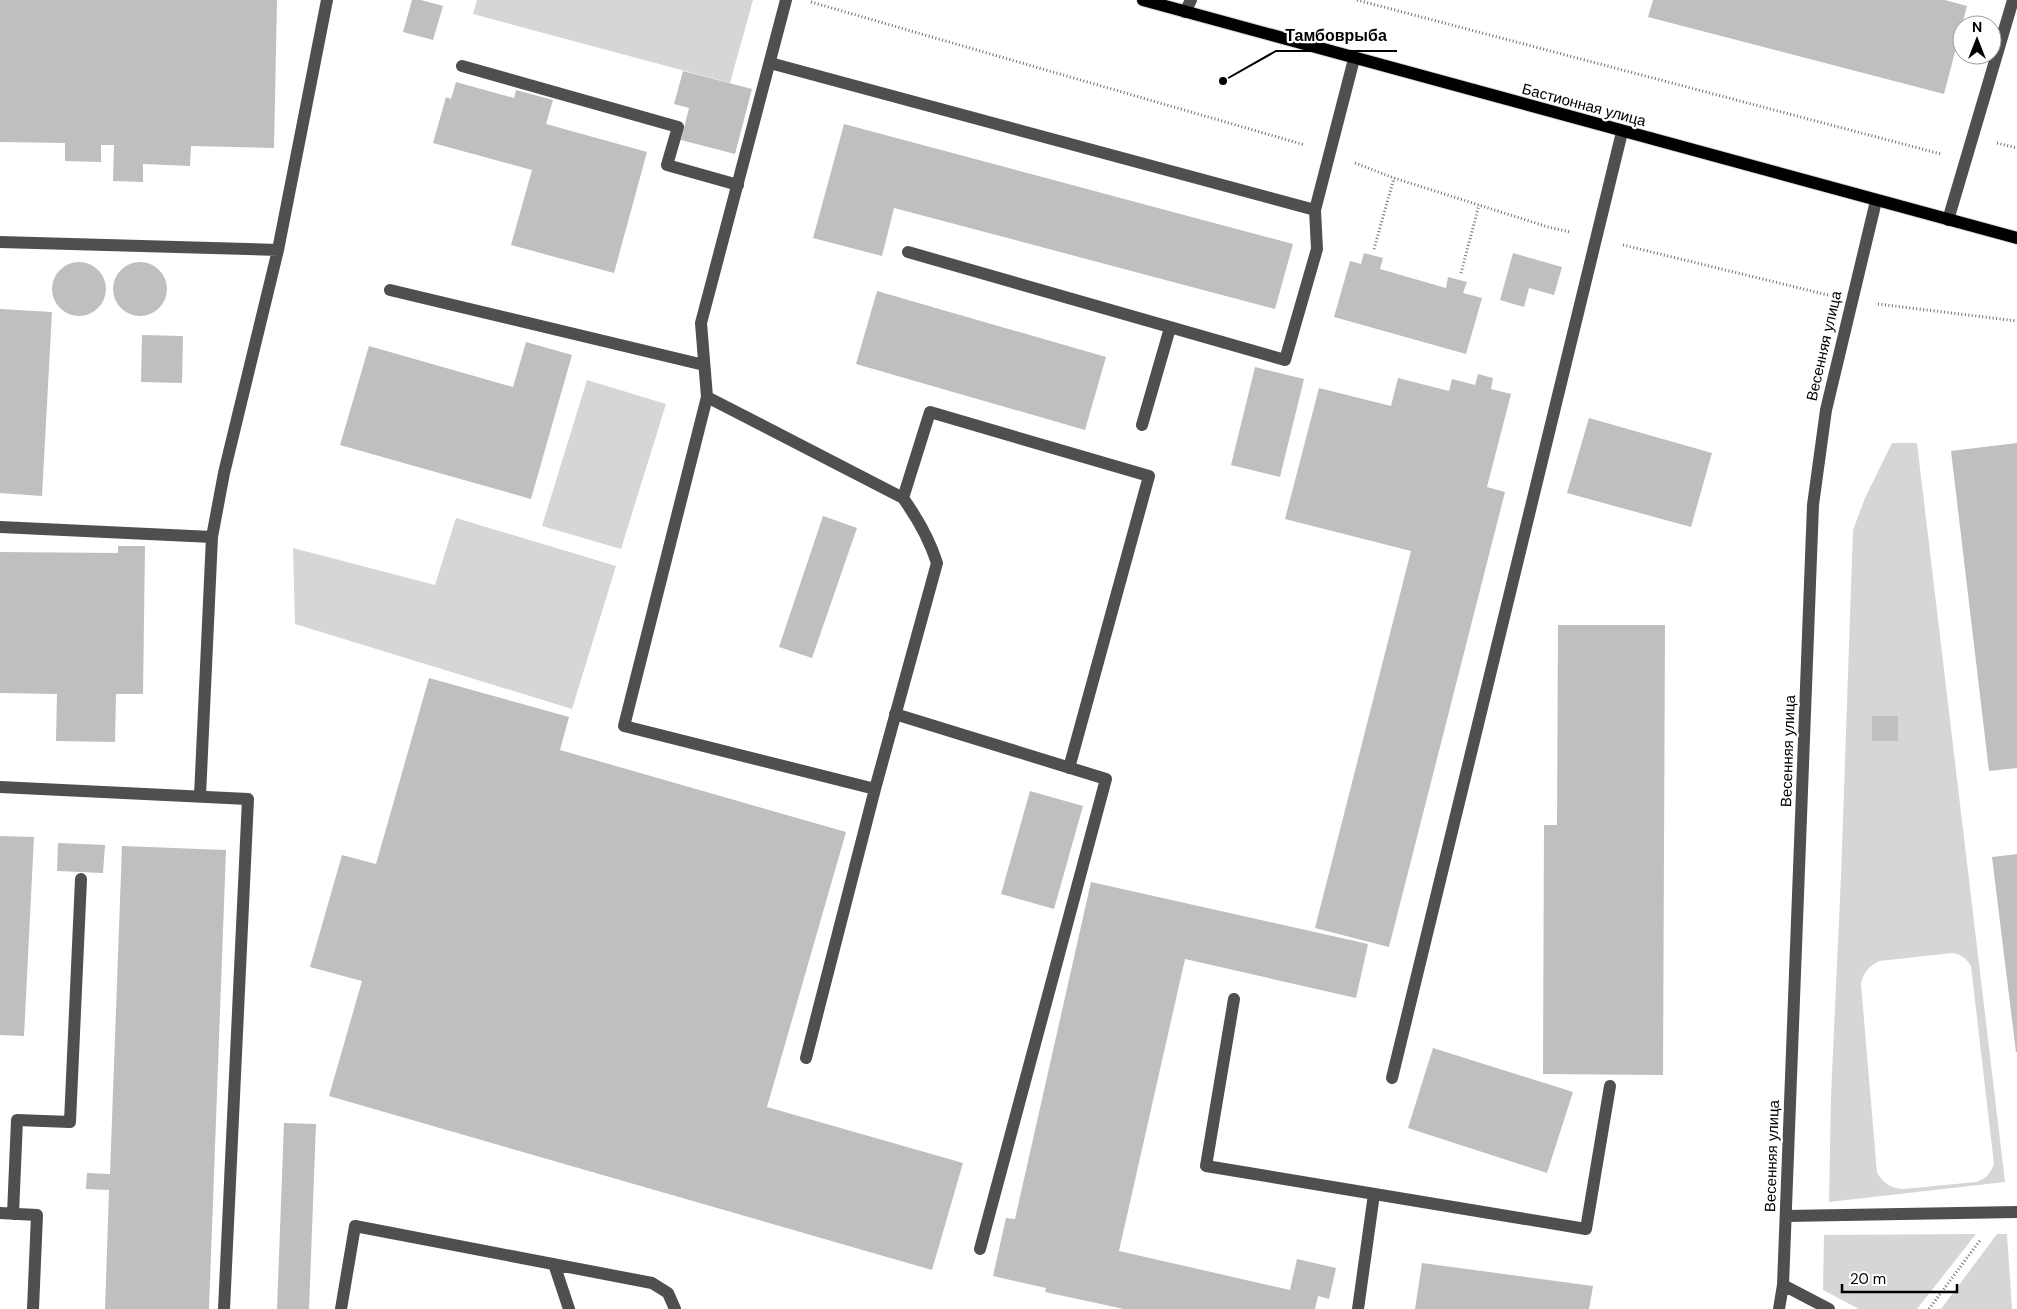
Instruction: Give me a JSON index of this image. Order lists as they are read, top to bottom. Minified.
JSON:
{"streets":{"main road":["Бастионная улица"],"street":["Весенняя улица"]},"crossings":[["Бастионная улица","Весенняя улица"]],"places":["Тамбоврыба"],"scale_bar":"20 m","north":"top"}
